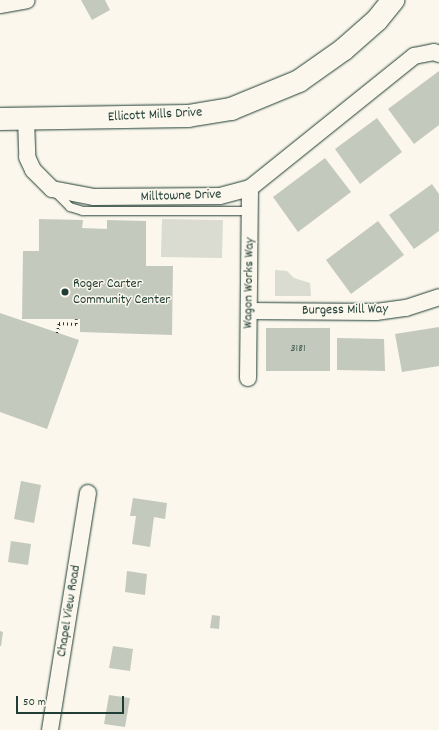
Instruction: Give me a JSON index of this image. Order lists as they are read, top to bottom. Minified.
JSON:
{"streets":{"main road":["Ellicott Mills Drive"],"street":["Milltowne Drive","Wagon Works Way","Burgess Mill Way","Chapel View Road"]},"crossings":[["Milltowne Drive","Wagon Works Way"],["Wagon Works Way","Burgess Mill Way"]],"places":["Roger Carter Community Center"],"house_numbers":["3181"],"scale_bar":"50 m"}
